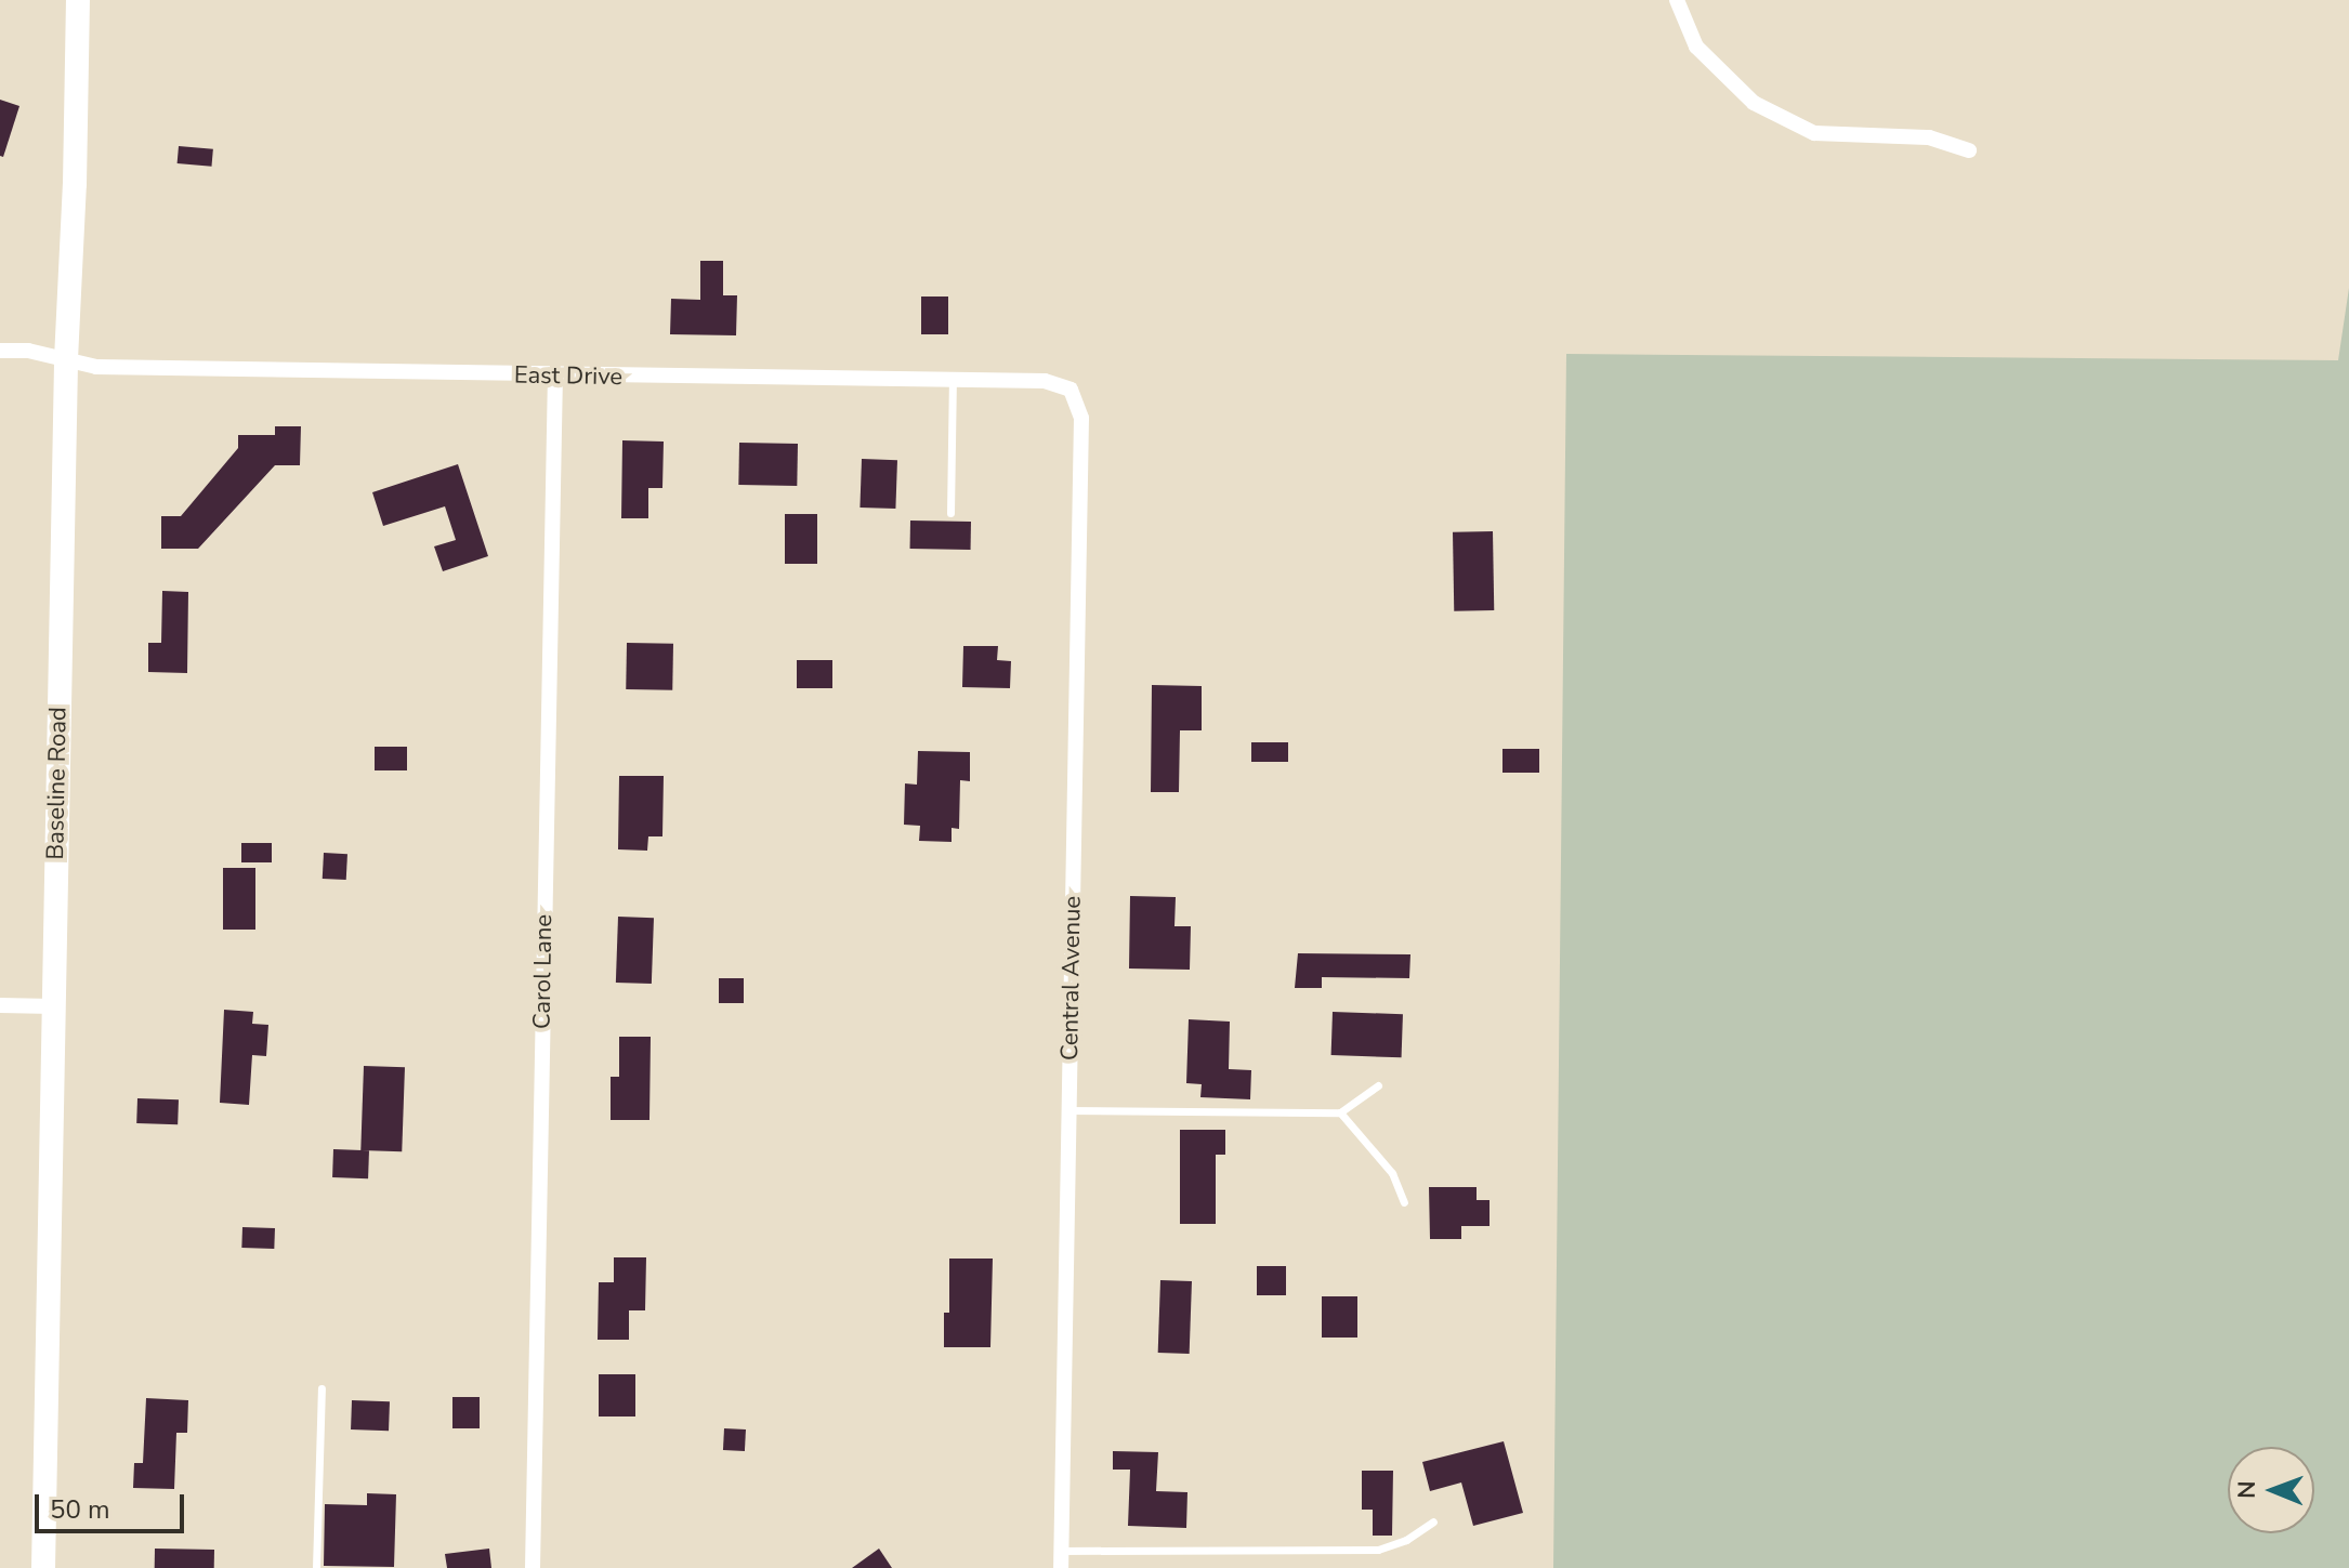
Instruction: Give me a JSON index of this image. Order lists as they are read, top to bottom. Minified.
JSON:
{"streets":{"main road":["Baseline Road"],"street":["East Drive","Carol Lane","Central Avenue"]},"crossings":[["East Drive","Baseline Road"],["East Drive","Carol Lane"],["East Drive","Central Avenue"]],"scale_bar":"50 m","north":"left"}
